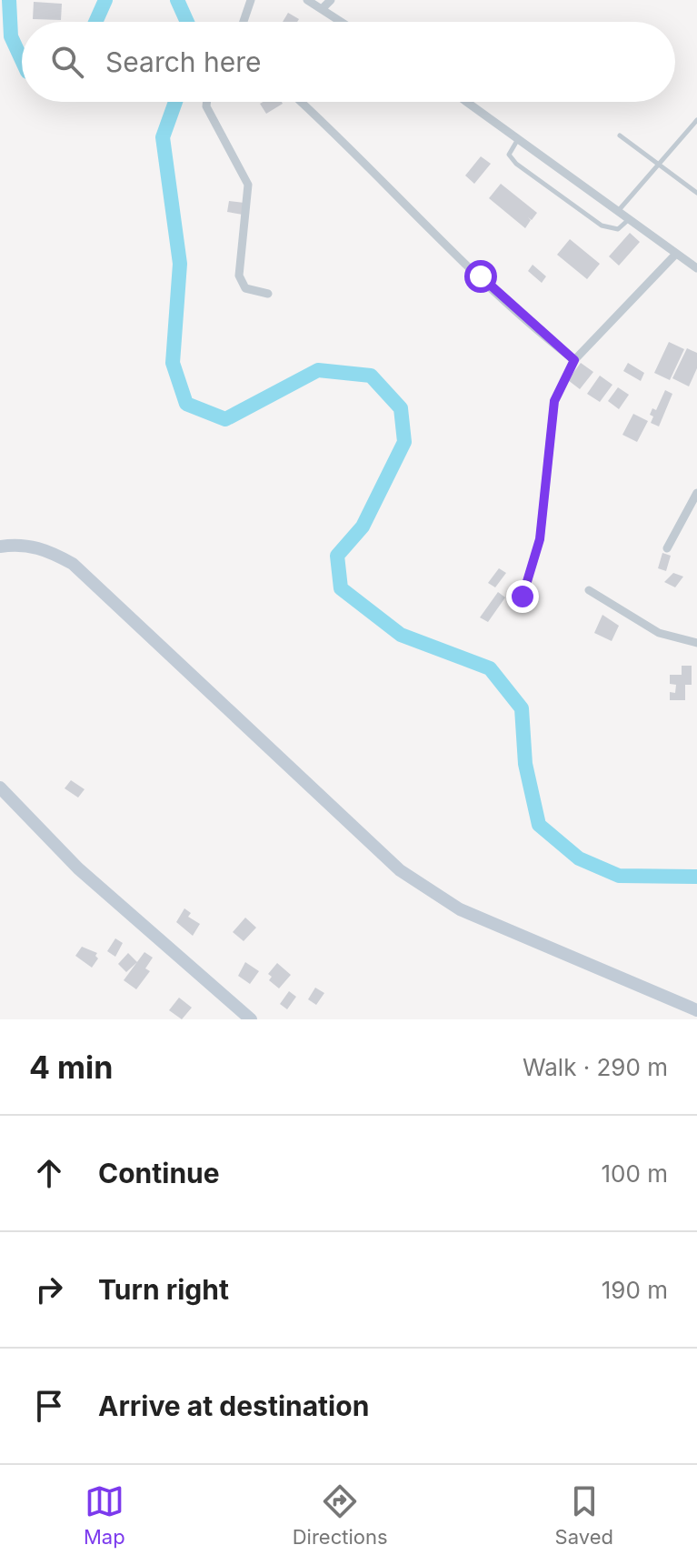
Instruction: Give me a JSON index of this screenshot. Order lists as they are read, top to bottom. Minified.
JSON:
{"page":{"search":"Search here","heading":["4 min","Walk · 290 m"],"list":[["Continue","100 m"],["Turn right","190 m"],"Arrive at destination"],"nav":["Map","Directions","Saved"]}}
